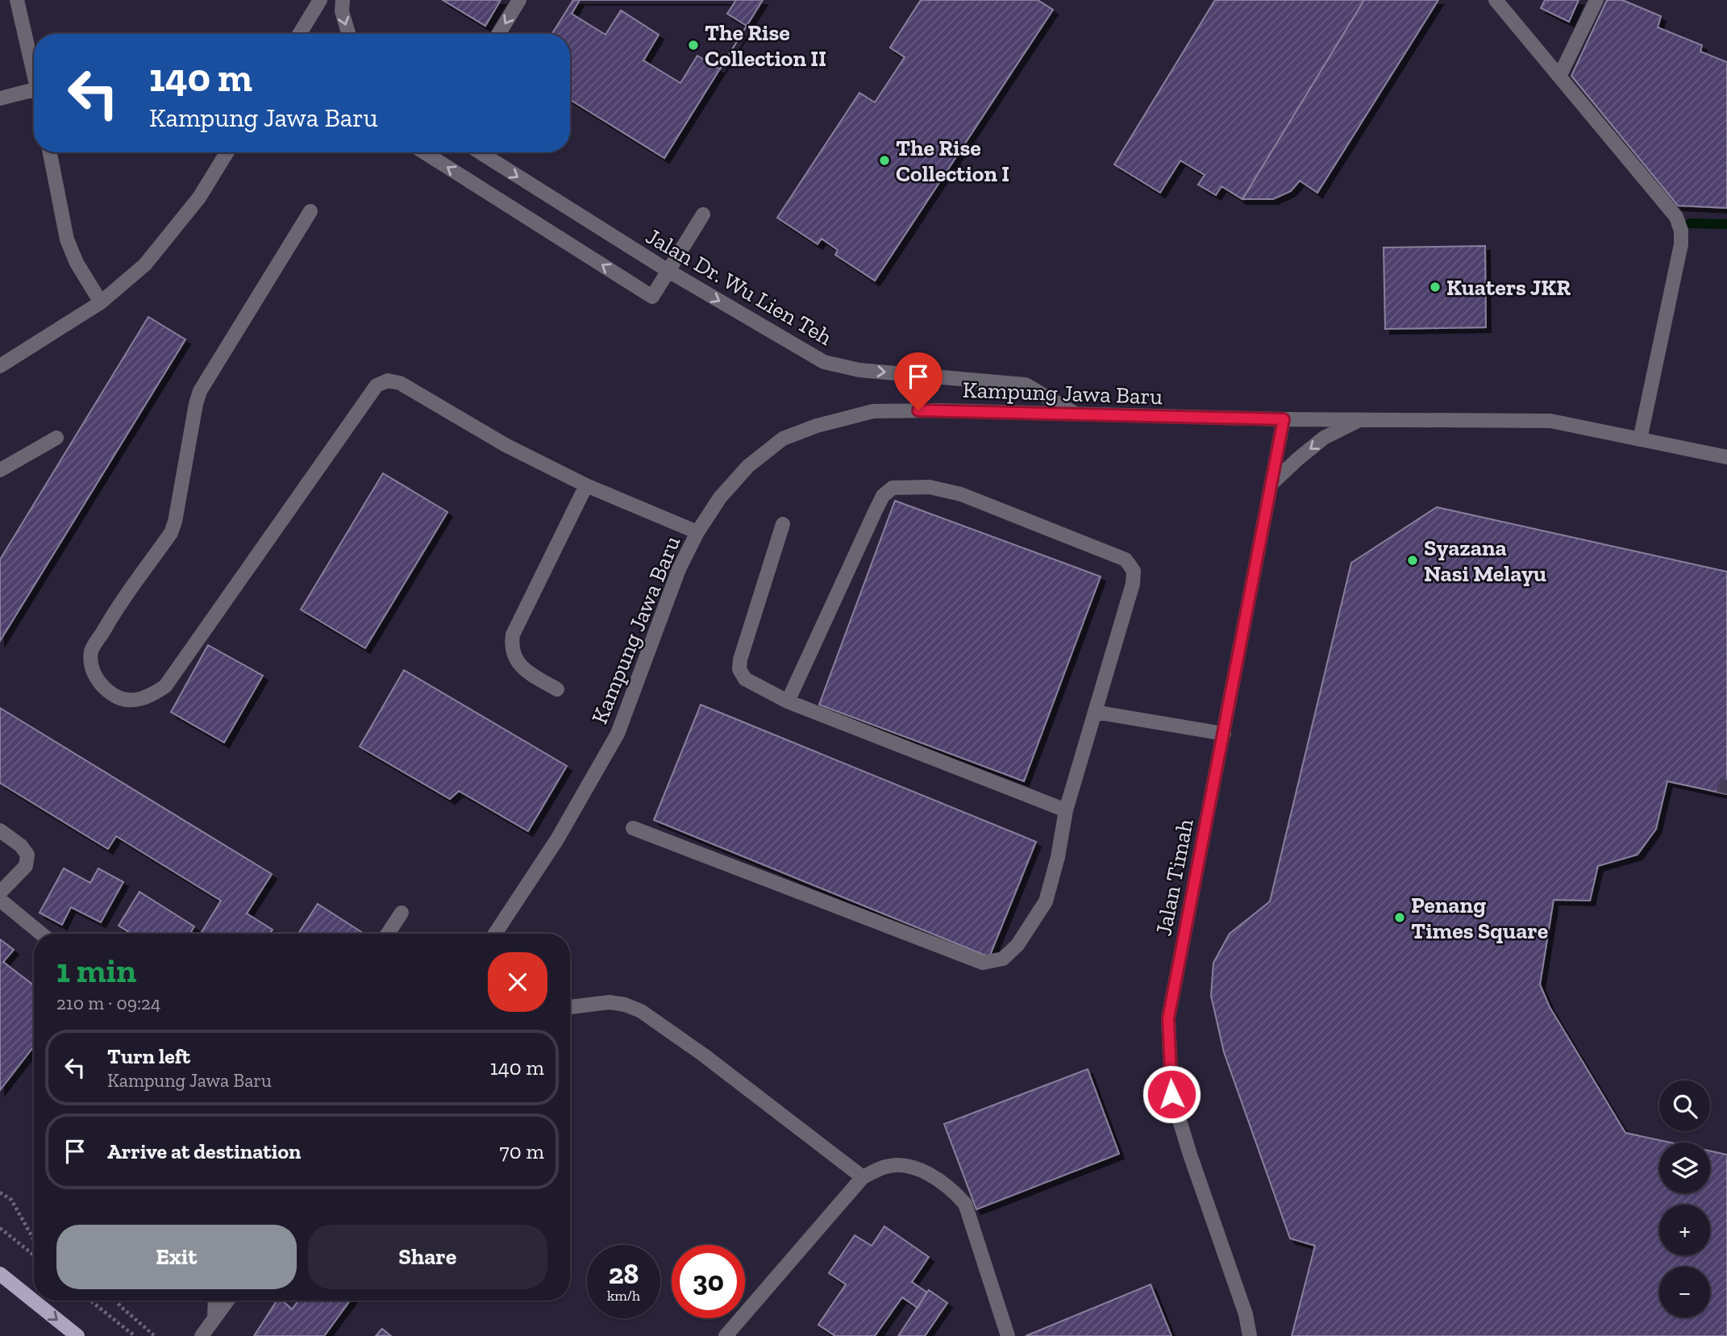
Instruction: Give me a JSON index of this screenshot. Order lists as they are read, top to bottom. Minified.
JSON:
{"streets":{"street":["Jalan Dr. Wu Lien Teh","Kampung Jawa Baru","Jalan Timah"]},"crossings":[["Jalan Dr. Wu Lien Teh","Kampung Jawa Baru"],["Kampung Jawa Baru","Jalan Timah"]],"places":["The Rise Collection II","The Rise Collection I","Kuaters JKR","Syazana Nasi Melayu","Penang Times Square"],"page":{"turn":["140 m","Kampung Jawa Baru"],"heading":["1 min","210 m · 09:24"],"list":[{"name":"Turn left","note":"Kampung Jawa Baru","value":"140 m"},{"name":"Arrive at destination","value":"70 m"}],"map_buttons":["+","−"],"buttons":["Exit","Share"],"speed":"28 km/h","limit":"30"}}
